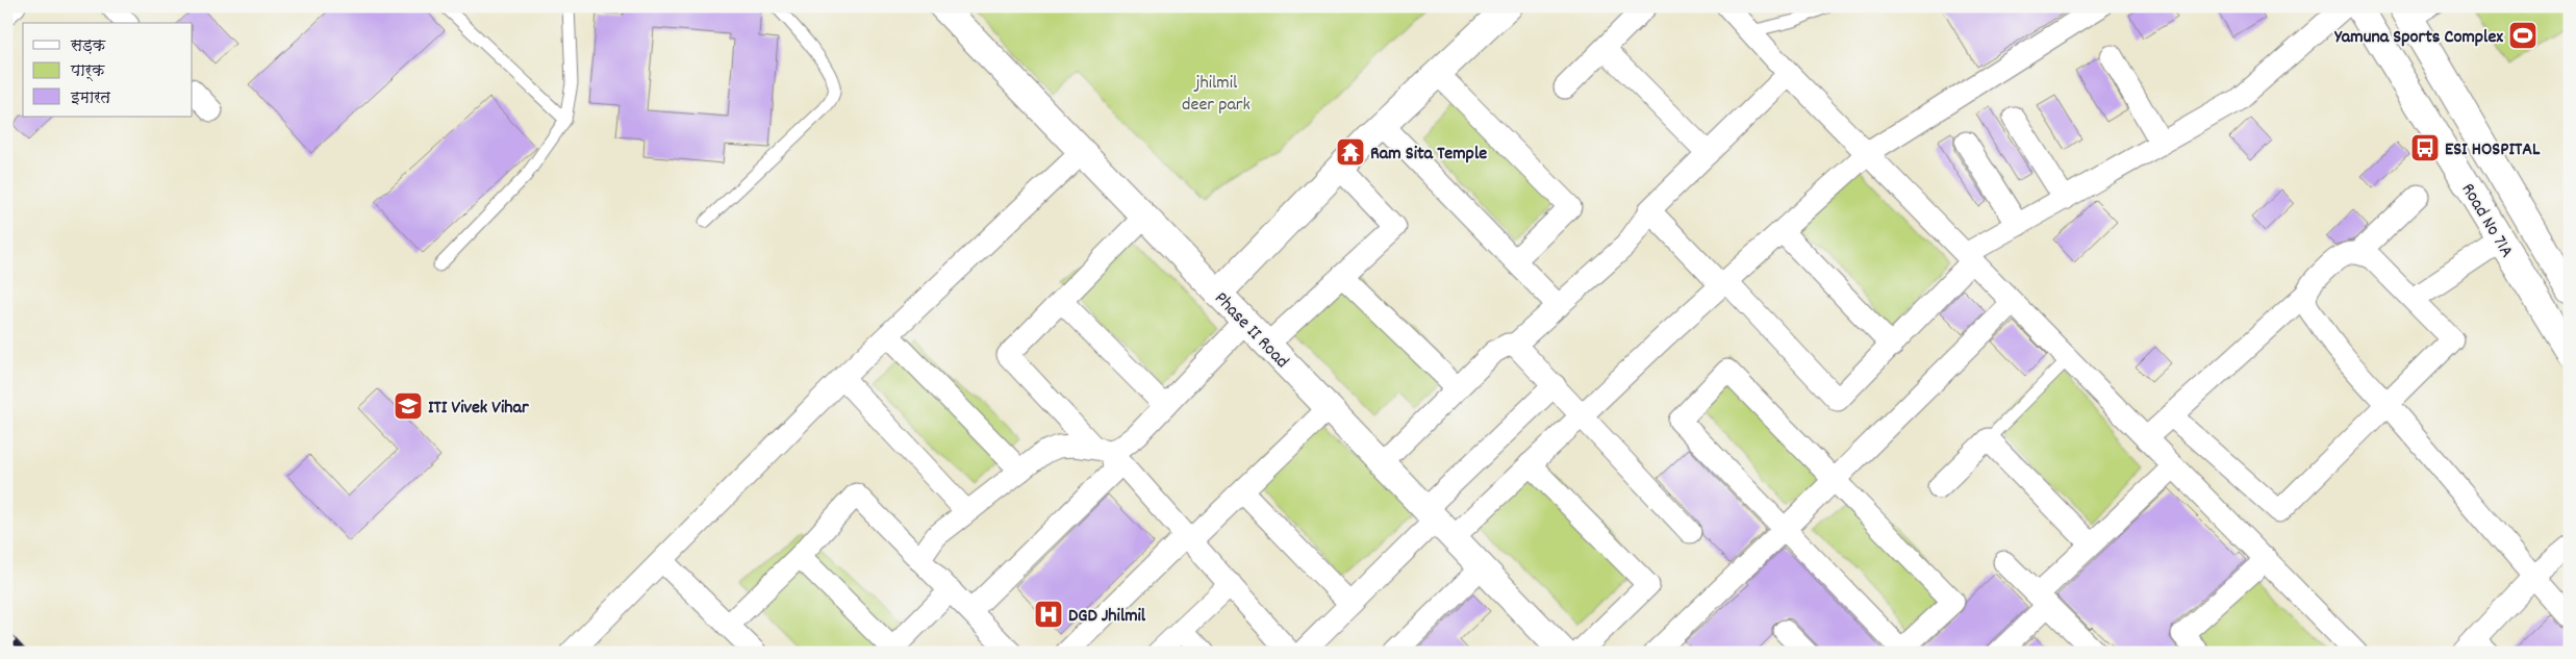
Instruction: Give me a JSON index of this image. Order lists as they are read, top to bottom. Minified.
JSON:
{"streets":{"street":["Road No 71A","Phase II Road"]},"parks":["jhilmil deer park"],"places":{"sports":["Yamuna Sports Complex"],"bus stop":["ESI HOSPITAL"],"temple":["Ram Sita Temple"],"school or university":["ITI Vivek Vihar"],"hospital":["DGD Jhilmil"]},"legend":["सड़क","पार्क","इमारत"]}
